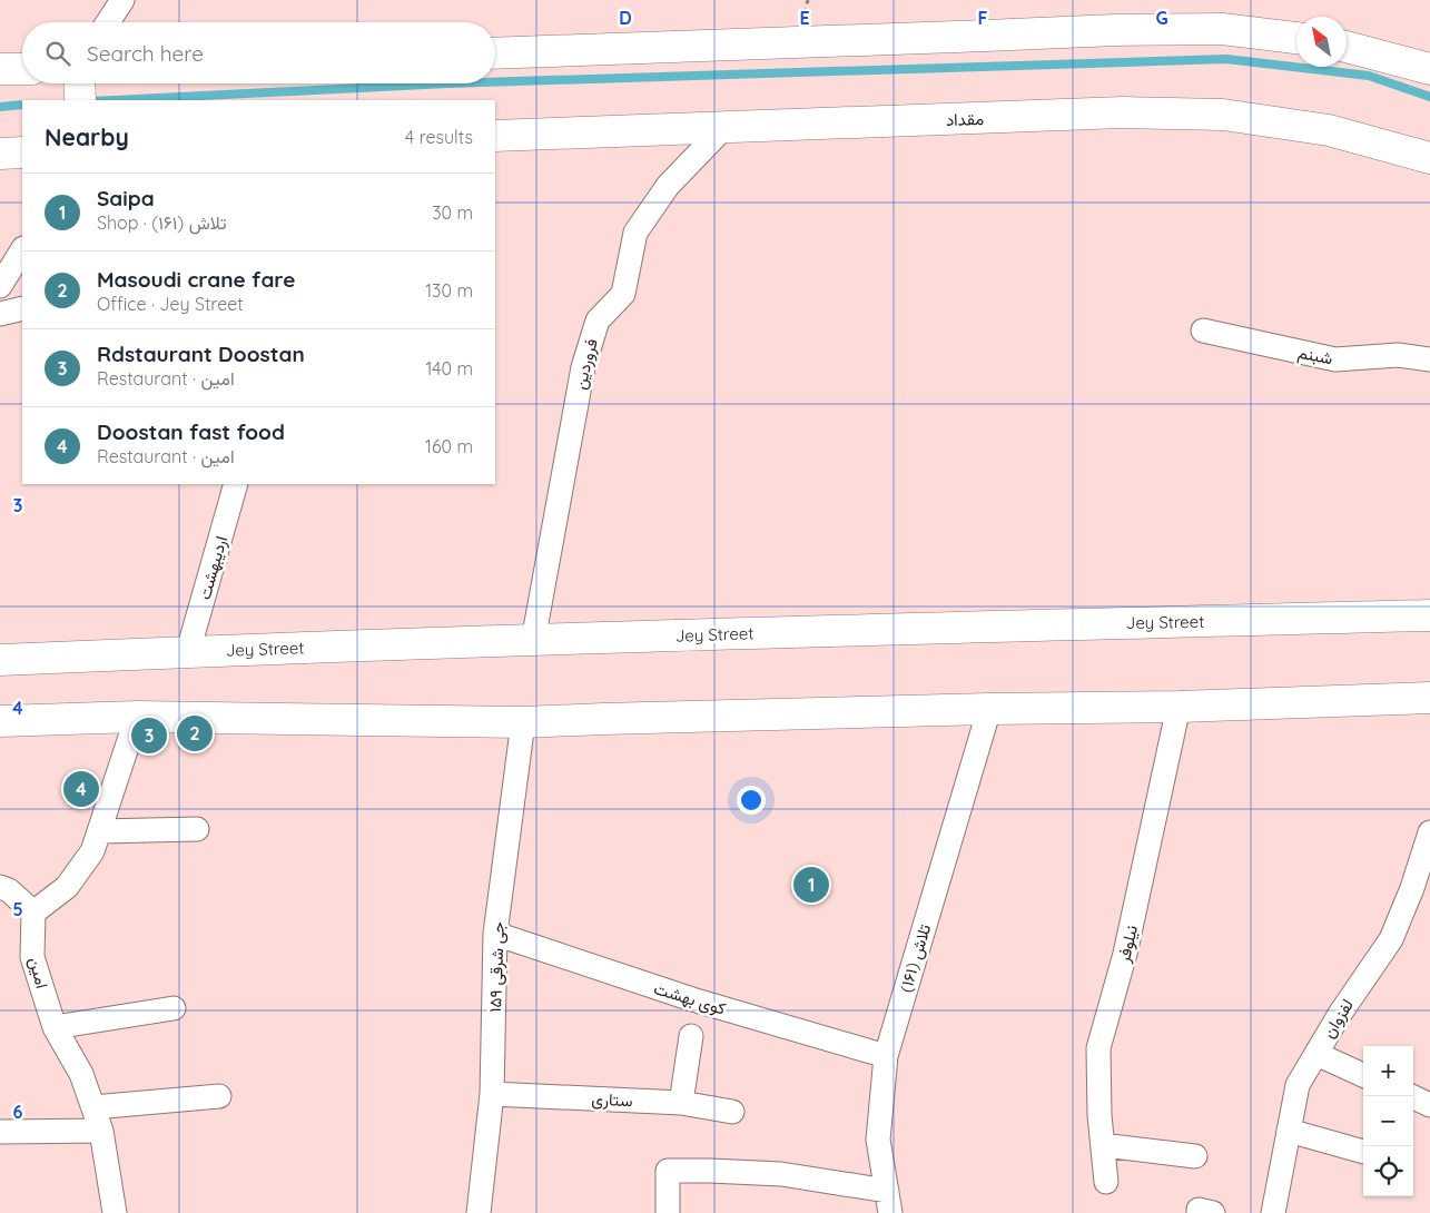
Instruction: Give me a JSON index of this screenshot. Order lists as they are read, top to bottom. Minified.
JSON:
{"streets":{"main road":["مقداد","Jey Street"],"street":["شبنم","فروردین","اردیبهشت","نیلوفر","تلاش (۱۶۱)","جی شرقی ۱۵۹","امین","کوی بهشت","لفزوان","ستاری"]},"crossings":[["مقداد","فروردین"],["فروردین","Jey Street"],["اردیبهشت","Jey Street"],["تلاش (۱۶۱)","کوی بهشت"],["جی شرقی ۱۵۹","کوی بهشت"],["جی شرقی ۱۵۹","ستاری"]],"north":"top left","page":{"search":"Search here","heading":["Nearby","4 results"],"list":[{"mark":"1","name":"Saipa","note":"Shop · تلاش (۱۶۱)","value":"30 m"},{"mark":"2","name":"Masoudi crane fare","note":"Office · Jey Street","value":"130 m"},{"mark":"3","name":"Rdstaurant Doostan","note":"Restaurant · امین","value":"140 m"},{"mark":"4","name":"Doostan fast food","note":"Restaurant · امین","value":"160 m"}],"pins":["2","3","4","1"],"map_buttons":["+","−"]},"grid":{"columns":["D","E","F","G"],"rows":["3","4","5","6"]}}
